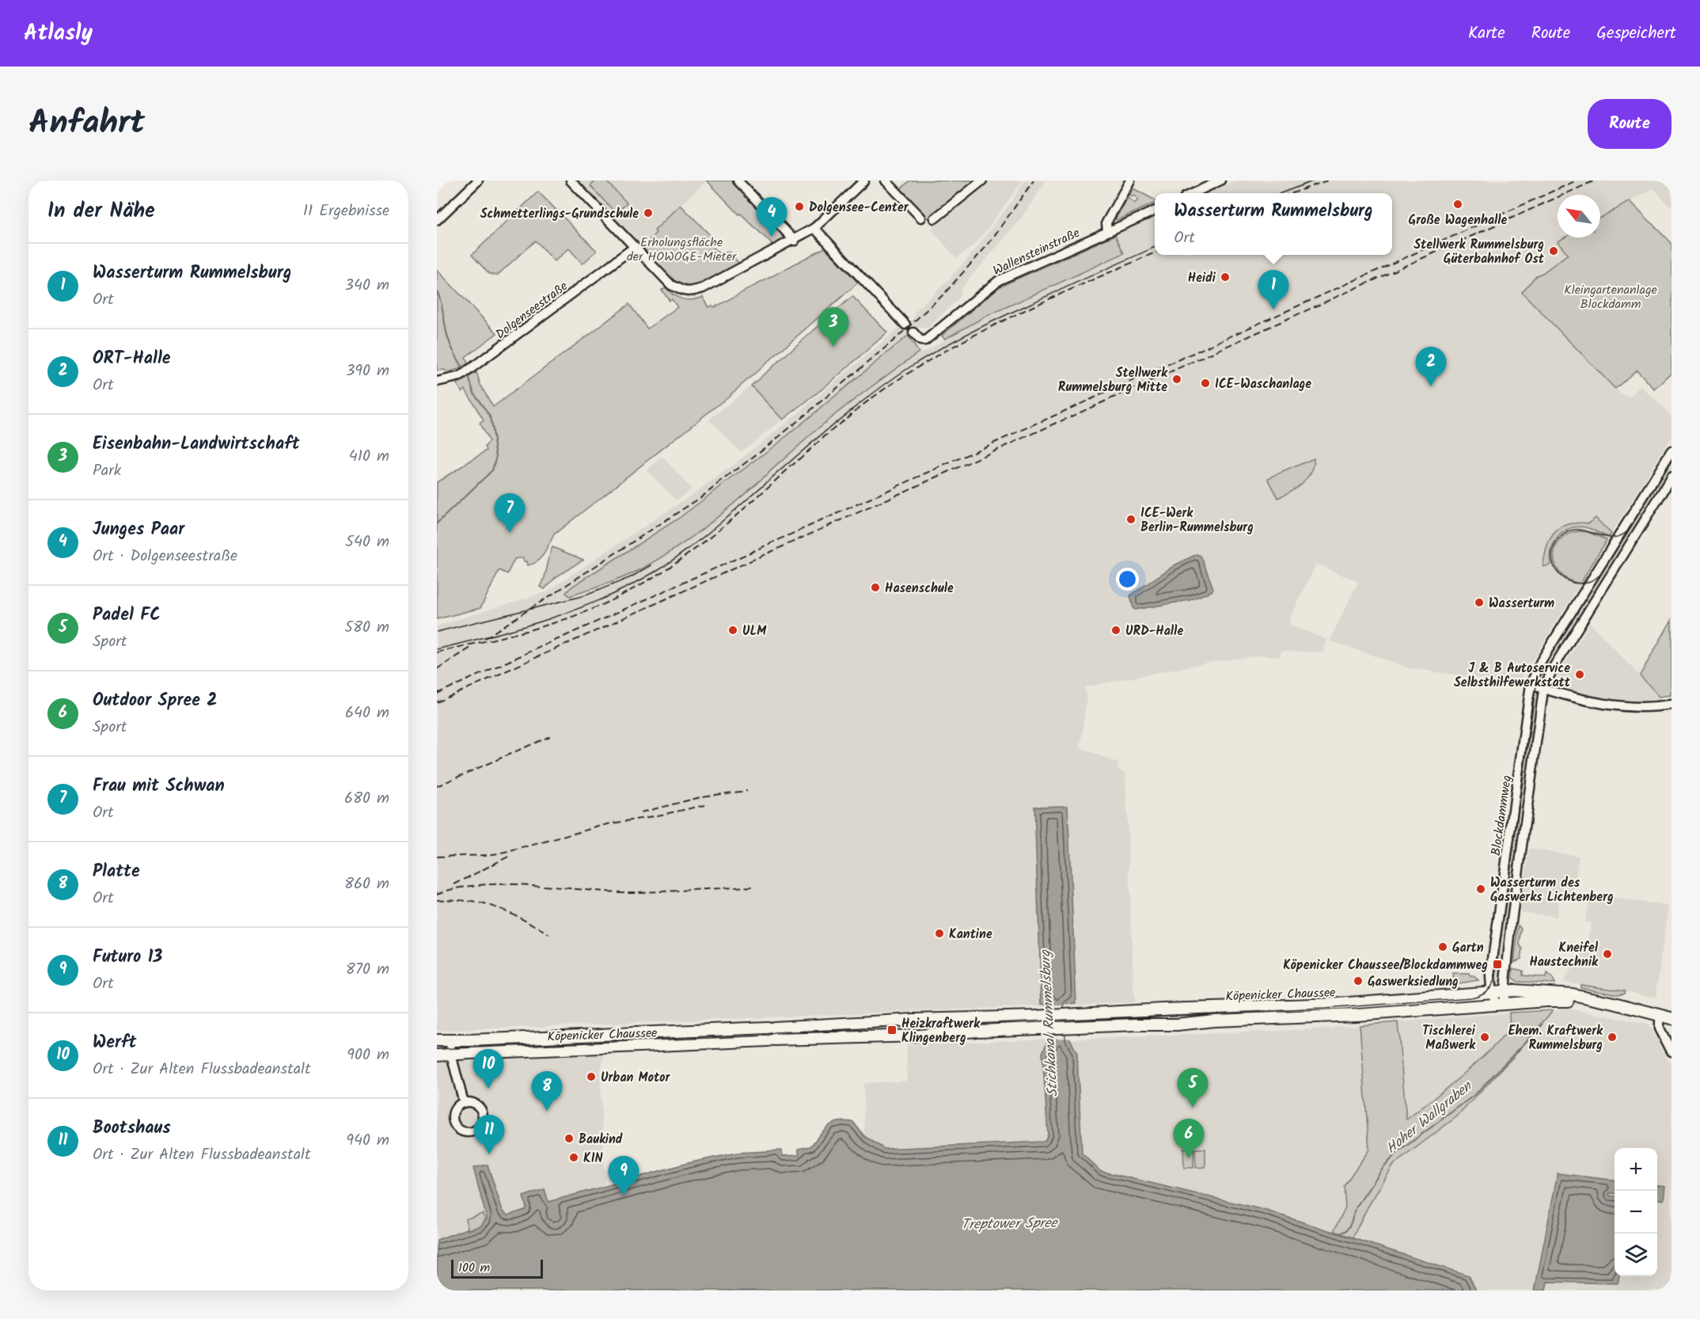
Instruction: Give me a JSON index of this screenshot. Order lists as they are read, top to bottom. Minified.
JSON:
{"streets":{"main road":["Köpenicker Chaussee"],"street":["Wallensteinstraße","Dolgenseestraße","Blockdammweg"]},"crossings":[["Blockdammweg","Köpenicker Chaussee"]],"water":["Stichkanal Rummelsburg","Hoher Wallgraben","Treptower Spree"],"parks":["Erholungsfläche der HOWOGE-Mieter","Kleingartenanlage Blockdamm"],"places":{"other":["Große Wagenhalle","Dolgensee-Center","Schmetterlings-Grundschule","Stellwerk Rummelsburg Güterbahnhof Ost","Heidi","Stellwerk Rummelsburg Mitte","ICE-Waschanlage","ICE-Werk Berlin-Rummelsburg","Hasenschule","Wasserturm","ULM","URD-Halle","J & B Autoservice Selbsthilfewerkstatt","Wasserturm des Gaswerks Lichtenberg","Kantine","Gartn","Kneifel Haustechnik","Gaswerksiedlung","Tischlerei Maßwerk","Ehem. Kraftwerk Rummelsburg","Urban Motor","Baukind","KIN"],"transit":["Köpenicker Chaussee/Blockdammweg","Heizkraftwerk Klingenberg"]},"scale_bar":"100 m","north":"top left","page":{"header":"Atlasly","nav":["Karte","Route","Gespeichert"],"title":"Anfahrt","buttons":"Route","heading":["In der Nähe","11 Ergebnisse"],"popup":["Wasserturm Rummelsburg","Ort"],"pins":["4","1","3","2","7","10","5","8","11","6","9"],"list":[{"mark":"1","name":"Wasserturm Rummelsburg","note":"Ort","value":"340 m"},{"mark":"2","name":"ORT-Halle","note":"Ort","value":"390 m"},{"mark":"3","name":"Eisenbahn-Landwirtschaft","note":"Park","value":"410 m"},{"mark":"4","name":"Junges Paar","note":"Ort · Dolgenseestraße","value":"540 m"},{"mark":"5","name":"Padel FC","note":"Sport","value":"580 m"},{"mark":"6","name":"Outdoor Spree 2","note":"Sport","value":"640 m"},{"mark":"7","name":"Frau mit Schwan","note":"Ort","value":"680 m"},{"mark":"8","name":"Platte","note":"Ort","value":"860 m"},{"mark":"9","name":"Futuro 13","note":"Ort","value":"870 m"},{"mark":"10","name":"Werft","note":"Ort · Zur Alten Flussbadeanstalt","value":"900 m"},{"mark":"11","name":"Bootshaus","note":"Ort · Zur Alten Flussbadeanstalt","value":"940 m"}],"map_buttons":["+","−"],"scale":"100 m"}}
